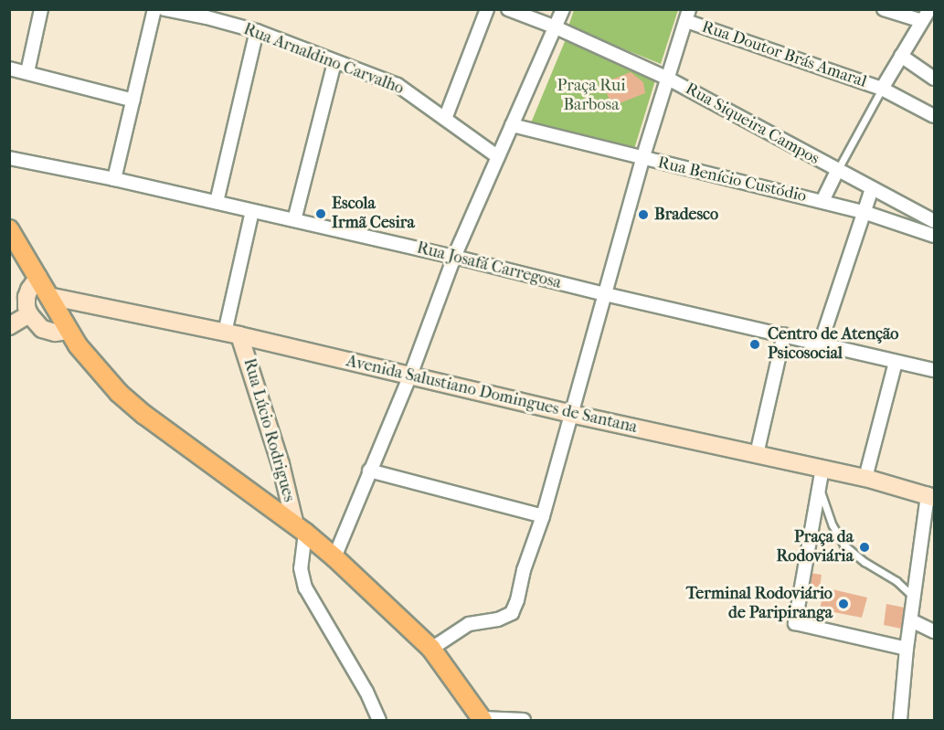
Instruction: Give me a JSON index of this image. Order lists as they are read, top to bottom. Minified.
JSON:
{"streets":{"street":["Rua Doutor Brás Amaral","Rua Arnaldino Carvalho","Rua Siqueira Campos","Rua Benício Custódio","Rua Josafá Carregosa","Avenida Salustiano Domingues de Santana","Rua Lúcio Rodrigues"]},"crossings":[["Avenida Salustiano Domingues de Santana","Rua Lúcio Rodrigues"]],"parks":["Praça Rui Barbosa"],"places":["Escola Irmã Cesira","Bradesco","Centro de Atenção Psicosocial","Praça da Rodoviária","Terminal Rodoviário de Paripiranga"]}
